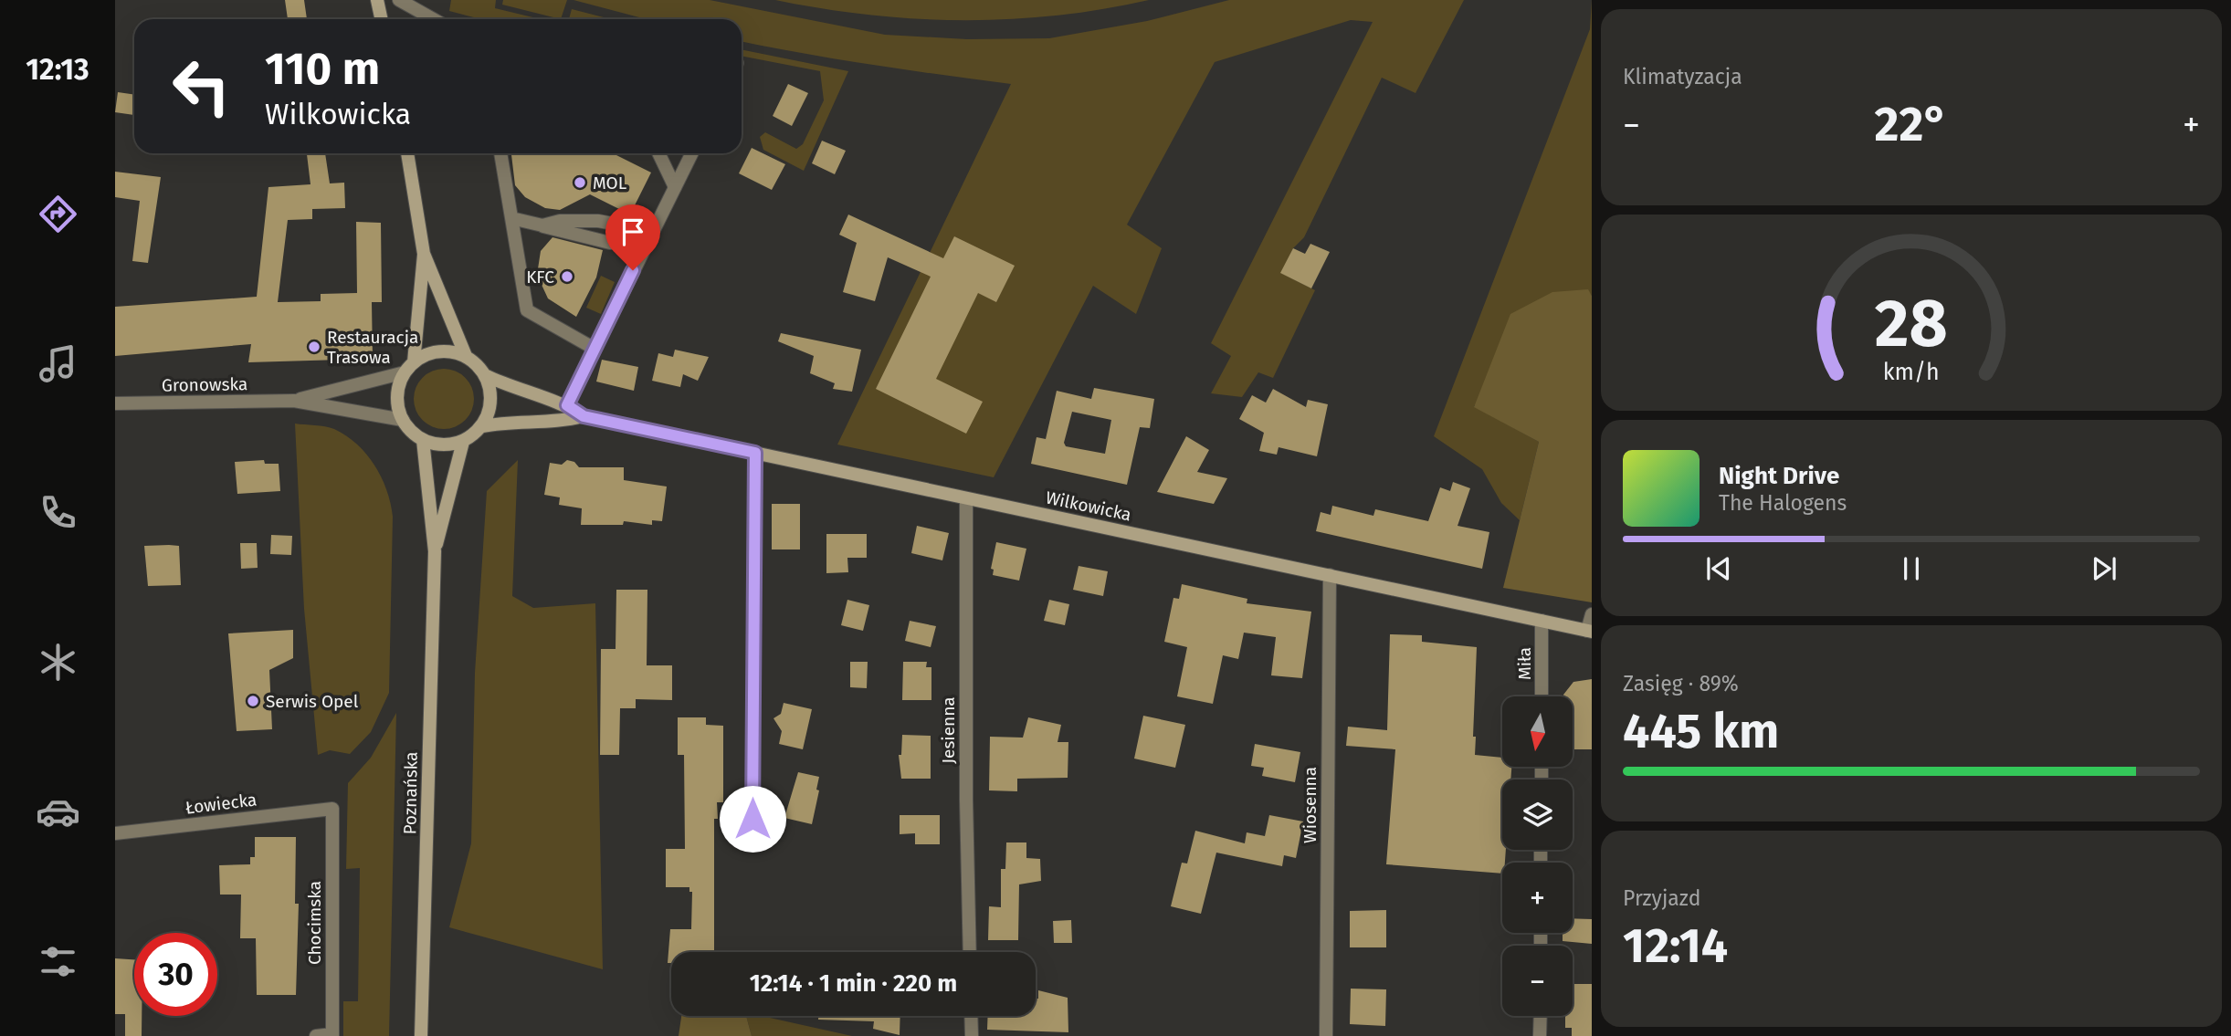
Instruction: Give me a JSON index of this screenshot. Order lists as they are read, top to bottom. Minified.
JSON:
{"streets":{"main road":["Wilkowicka","Poznańska"],"street":["Gronowska","Miła","Jesienna","Łowiecka","Wiosenna","Chocimska"]},"crossings":[["Gronowska","Wilkowicka"],["Gronowska","Poznańska"],["Wilkowicka","Miła"],["Wilkowicka","Jesienna"],["Wilkowicka","Poznańska"],["Wilkowicka","Wiosenna"],["Łowiecka","Chocimska"]],"places":["MOL","KFC","Restauracja Trasowa","Serwis Opel"],"north":"bottom","page":{"tabs":"12:13","tile":["Klimatyzacja",["Zasięg · 89%","445 km"],["Przyjazd","12:14"]],"turn":["110 m","Wilkowicka"],"heat":["−","22°","+"],"song":["Night Drive","The Halogens"],"map_buttons":["+","−"],"limit":"30","trip":"12:14 · 1 min · 220 m","gauge":["28","km/h"]}}
